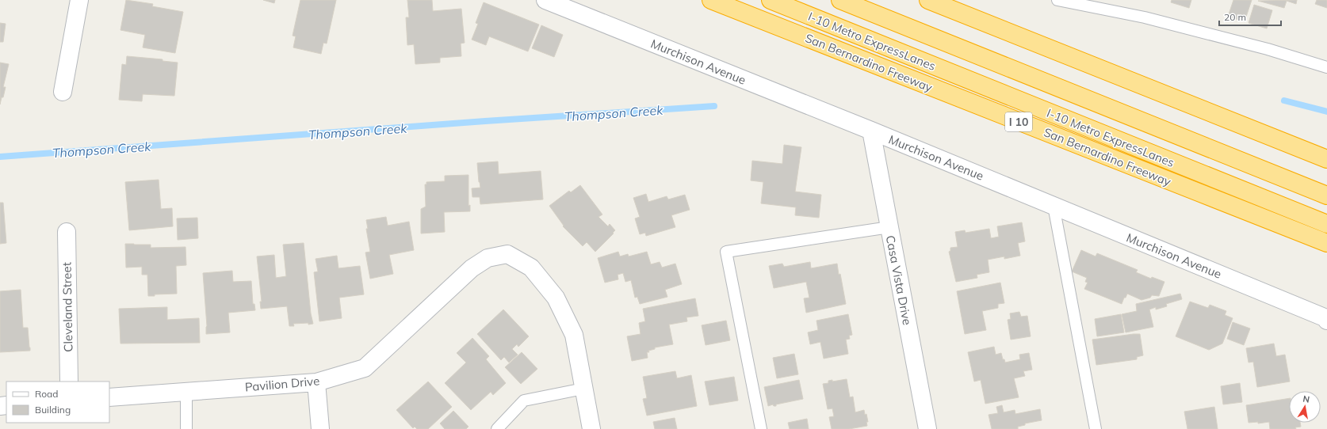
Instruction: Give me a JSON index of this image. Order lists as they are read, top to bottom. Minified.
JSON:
{"streets":{"highway":["I-10 Metro ExpressLanes","San Bernardino Freeway","I 10"],"street":["Murchison Avenue","Casa Vista Drive","Cleveland Street","Pavilion Drive"]},"crossings":[["Murchison Avenue","Casa Vista Drive"]],"water":["Thompson Creek"],"legend":["Road","Building"],"scale_bar":"20 m","north":"top"}
